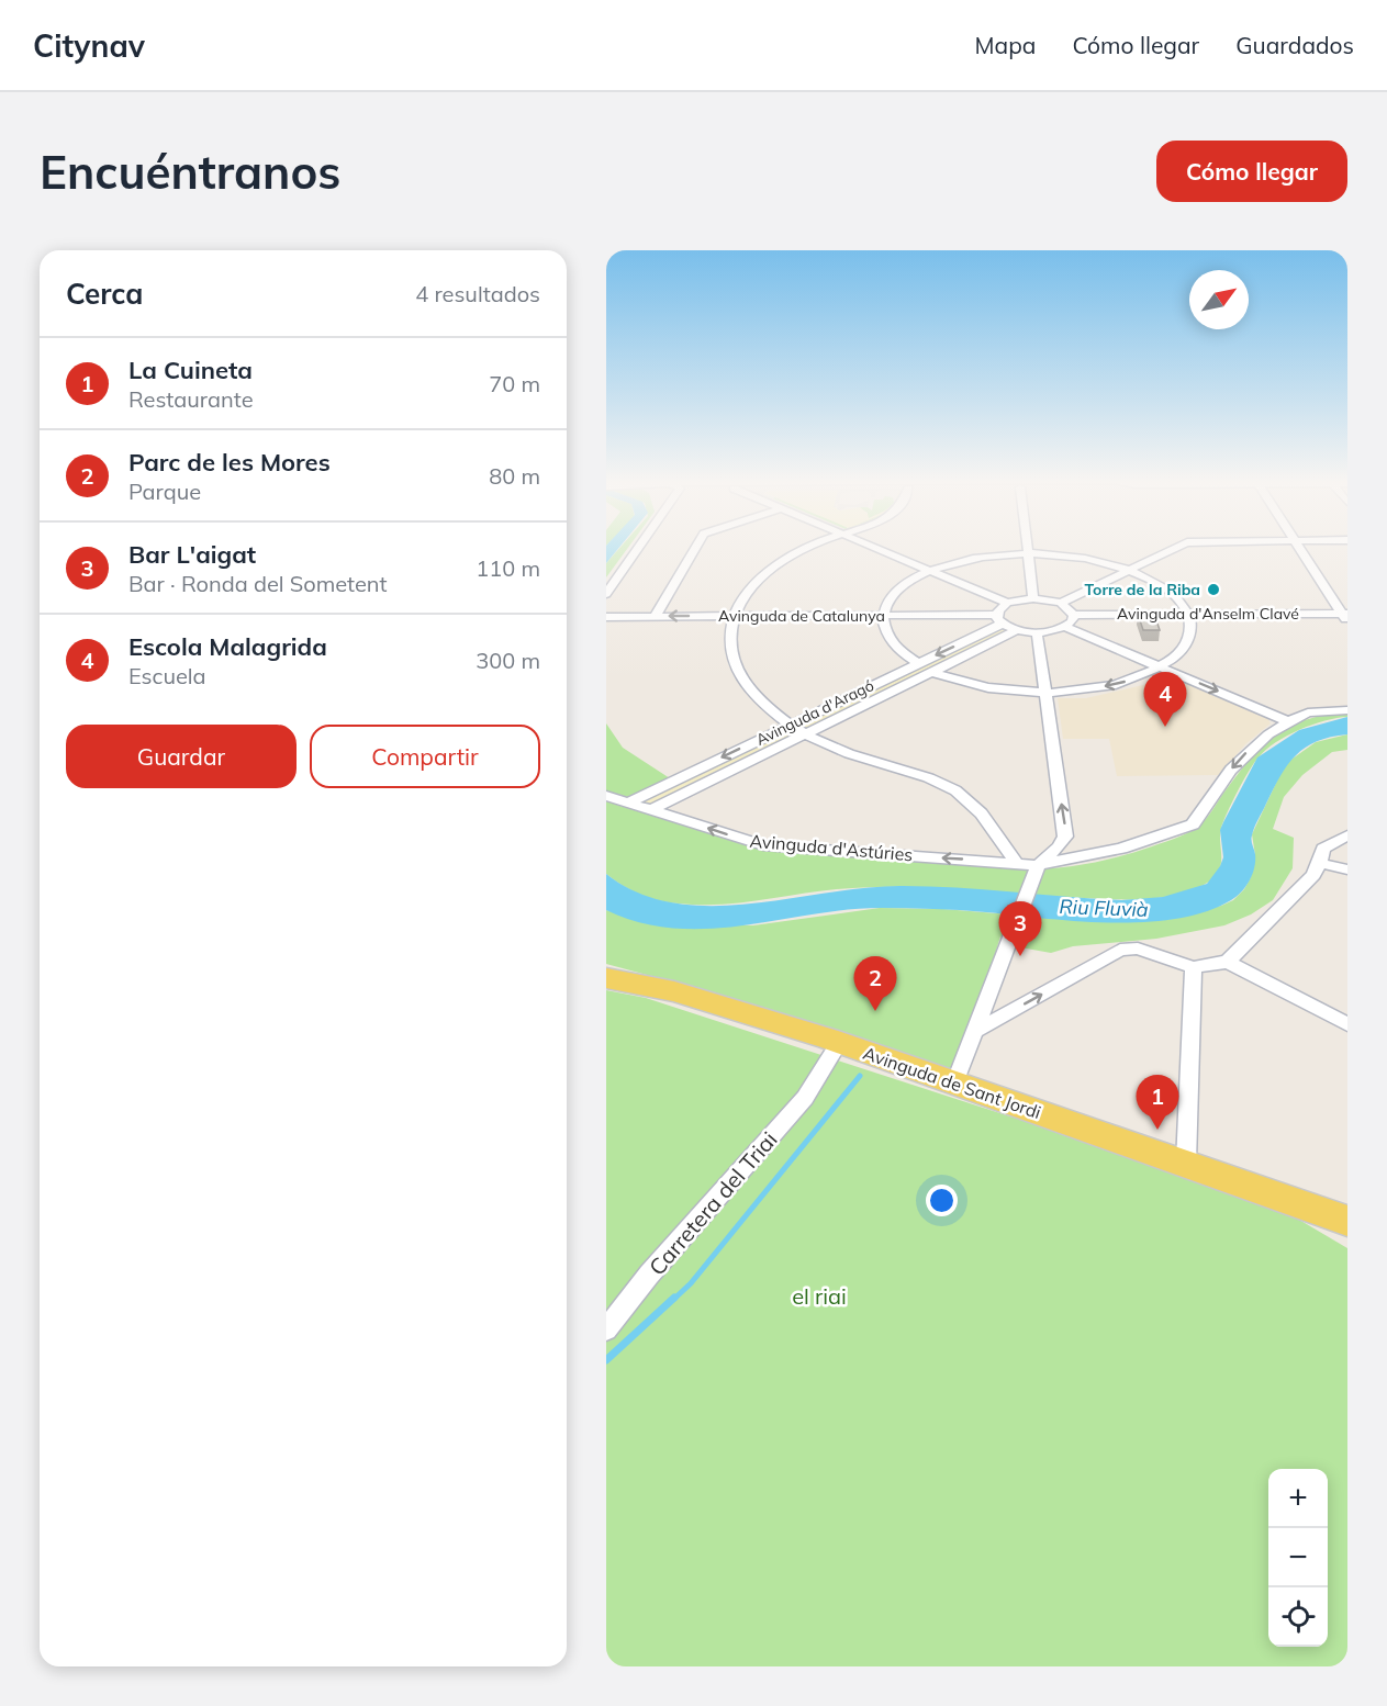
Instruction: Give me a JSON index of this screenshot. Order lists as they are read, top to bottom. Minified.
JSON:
{"streets":{"main road":["Avinguda de Sant Jordi"],"street":["Avinguda d'Anselm Clavé","Avinguda de Catalunya","Avinguda d'Aragó","Avinguda d'Astúries","Carretera del Triai"]},"crossings":[["Avinguda de Catalunya","Avinguda d'Aragó"],["Avinguda d'Aragó","Avinguda d'Astúries"],["Avinguda de Sant Jordi","Carretera del Triai"]],"water":["Riu Fluvià"],"parks":["el riai"],"places":["Torre de la Riba"],"north":"top right","page":{"header":"Citynav","nav":["Mapa","Cómo llegar","Guardados"],"buttons":["Cómo llegar",["Guardar","Compartir"]],"title":"Encuéntranos","heading":["Cerca","4 resultados"],"list":[{"mark":"1","name":"La Cuineta","note":"Restaurante","value":"70 m"},{"mark":"2","name":"Parc de les Mores","note":"Parque","value":"80 m"},{"mark":"3","name":"Bar L'aigat","note":"Bar · Ronda del Sometent","value":"110 m"},{"mark":"4","name":"Escola Malagrida","note":"Escuela","value":"300 m"}],"pins":["4","3","2","1"],"map_buttons":["+","−"]}}
